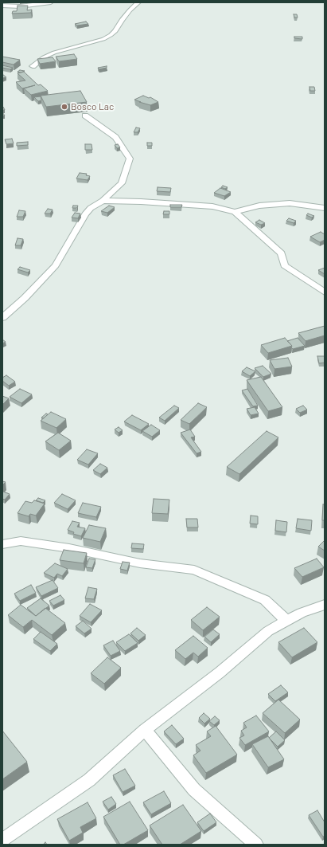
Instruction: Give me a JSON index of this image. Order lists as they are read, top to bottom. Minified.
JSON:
{"places":["Bosco Lac"]}
